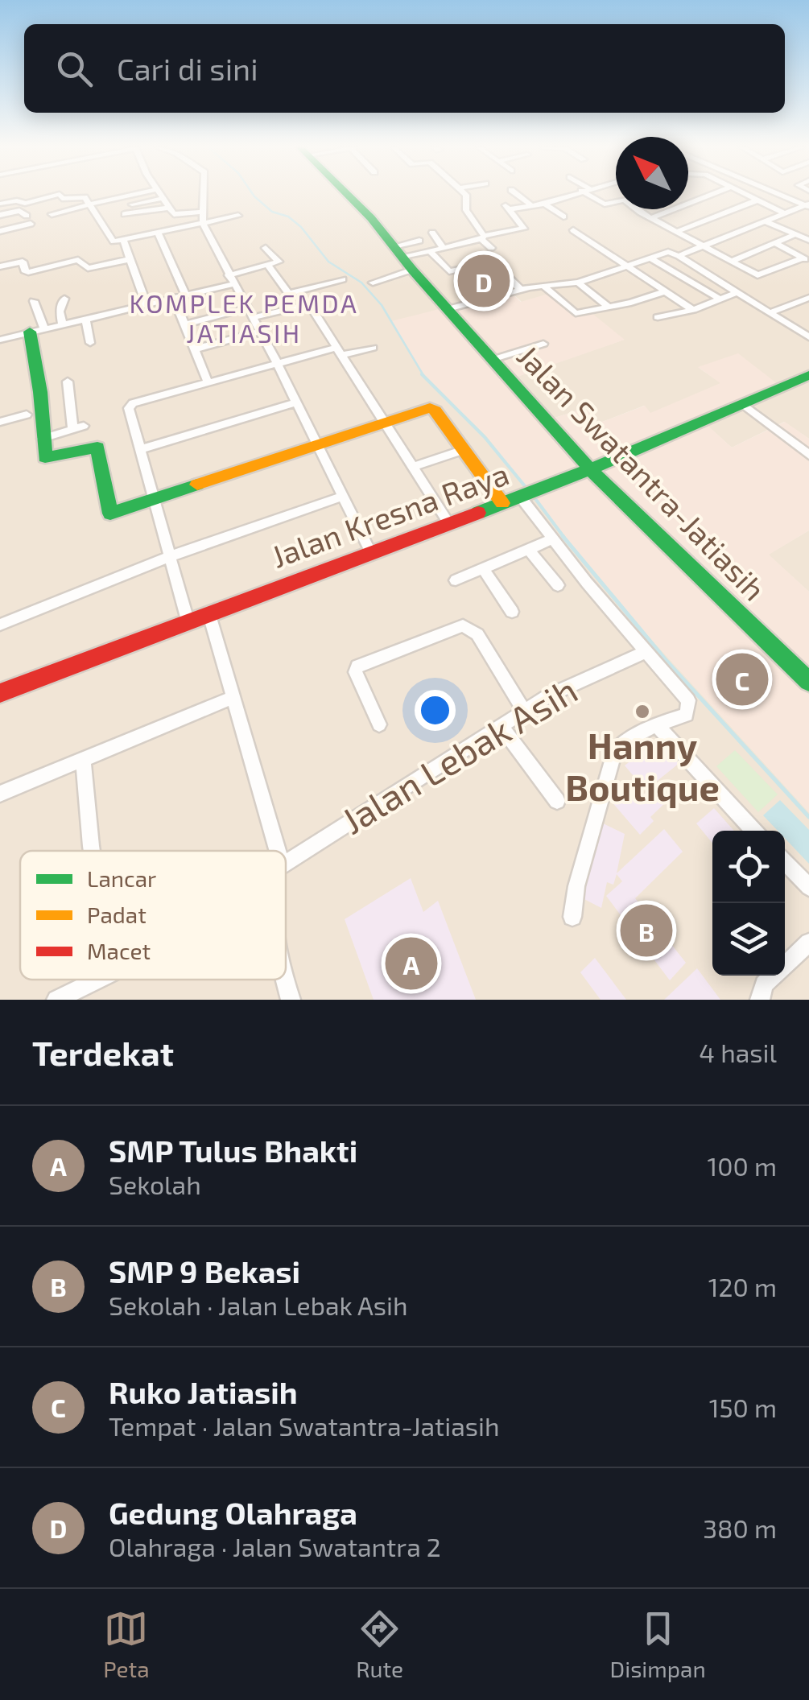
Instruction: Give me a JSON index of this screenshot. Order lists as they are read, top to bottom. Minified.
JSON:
{"streets":{"street":["Jalan Swatantra-Jatiasih","Jalan Kresna Raya","Jalan Lebak Asih"]},"crossings":[["Jalan Swatantra-Jatiasih","Jalan Kresna Raya"]],"districts":["KOMPLEK PEMDA JATIASIH"],"places":["Hanny Boutique"],"legend":["Lancar","Padat","Macet"],"north":"top left","page":{"search":"Cari di sini","pins":["D","C","B","A"],"heading":["Terdekat","4 hasil"],"list":[{"mark":"A","name":"SMP Tulus Bhakti","note":"Sekolah","value":"100 m"},{"mark":"B","name":"SMP 9 Bekasi","note":"Sekolah · Jalan Lebak Asih","value":"120 m"},{"mark":"C","name":"Ruko Jatiasih","note":"Tempat · Jalan Swatantra-Jatiasih","value":"150 m"},{"mark":"D","name":"Gedung Olahraga","note":"Olahraga · Jalan Swatantra 2","value":"380 m"}],"nav":["Peta","Rute","Disimpan"]}}
